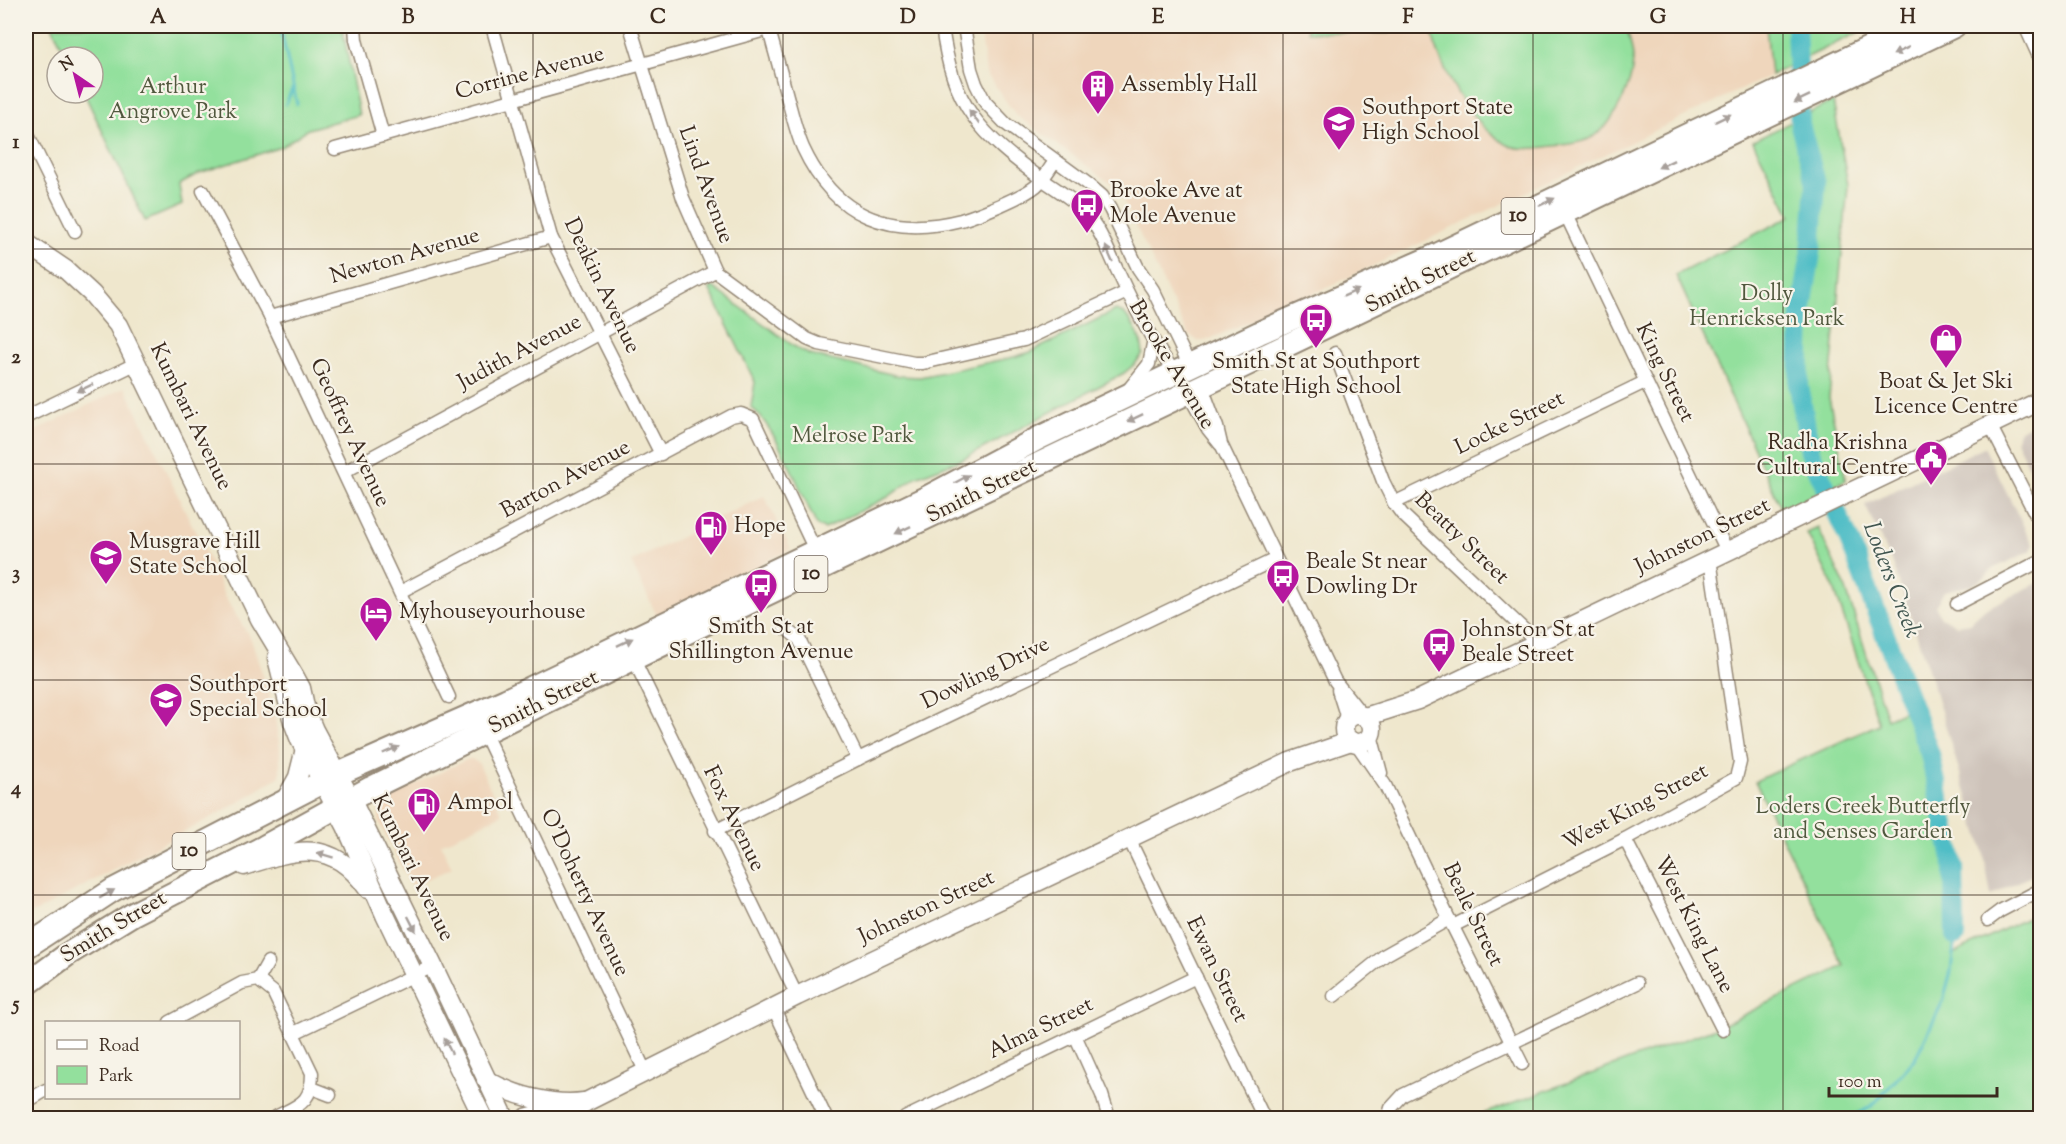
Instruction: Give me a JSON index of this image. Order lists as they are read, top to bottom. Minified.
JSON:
{"streets":{"highway":["10","Smith Street","Brooke Avenue"],"street":["Corrine Avenue","Lind Avenue","Newton Avenue","Deakin Avenue","Judith Avenue","King Street","Kumbari Avenue","Locke Street","Geoffrey Avenue","Barton Avenue","Johnston Street","Beatty Street","Dowling Drive","West King Street","Fox Avenue","O'Doherty Avenue","Beale Street","West King Lane","Ewan Street","Alma Street"]},"crossings":[["Corrine Avenue","Lind Avenue"],["Corrine Avenue","Deakin Avenue"],["Lind Avenue","Judith Avenue"],["Lind Avenue","Brooke Avenue"],["Newton Avenue","Deakin Avenue"],["Newton Avenue","Geoffrey Avenue"],["Smith Street","Brooke Avenue"],["Smith Street","King Street"],["Smith Street","Kumbari Avenue"],["Smith Street","Barton Avenue"],["Smith Street","Fox Avenue"],["Smith Street","O'Doherty Avenue"],["Deakin Avenue","Judith Avenue"],["Deakin Avenue","Barton Avenue"],["Judith Avenue","Geoffrey Avenue"],["Brooke Avenue","Beale Street"],["King Street","Locke Street"],["King Street","Johnston Street"],["Locke Street","Beatty Street"],["Geoffrey Avenue","Barton Avenue"],["Johnston Street","Beatty Street"],["Johnston Street","West King Street"],["Johnston Street","Fox Avenue"],["Johnston Street","O'Doherty Avenue"],["Johnston Street","Beale Street"],["Johnston Street","Ewan Street"],["Dowling Drive","Fox Avenue"],["Dowling Drive","Beale Street"],["West King Street","Beale Street"],["West King Street","West King Lane"],["Ewan Street","Alma Street"]],"water":["Loders Creek"],"parks":["Arthur Angrove Park","Dolly Henricksen Park","Melrose Park","Loders Creek Butterfly and Senses Garden"],"places":{"building":["Assembly Hall"],"school or university":["Southport State High School","Musgrave Hill State School","Southport Special School"],"bus stop":["Brooke Ave at Mole Avenue","Smith St at Southport State High School","Beale St near Dowling Dr","Smith St at Shillington Avenue","Johnston St at Beale Street"],"shop":["Boat & Jet Ski Licence Centre"],"public building":["Radha Krishna Cultural Centre"],"fuel station":["Hope","Ampol"],"hotel":["Myhouseyourhouse"]},"legend":["Road","Park"],"scale_bar":"100 m","north":"top left","grid":{"columns":["A","B","C","D","E","F","G","H"],"rows":["1","2","3","4","5"]}}
